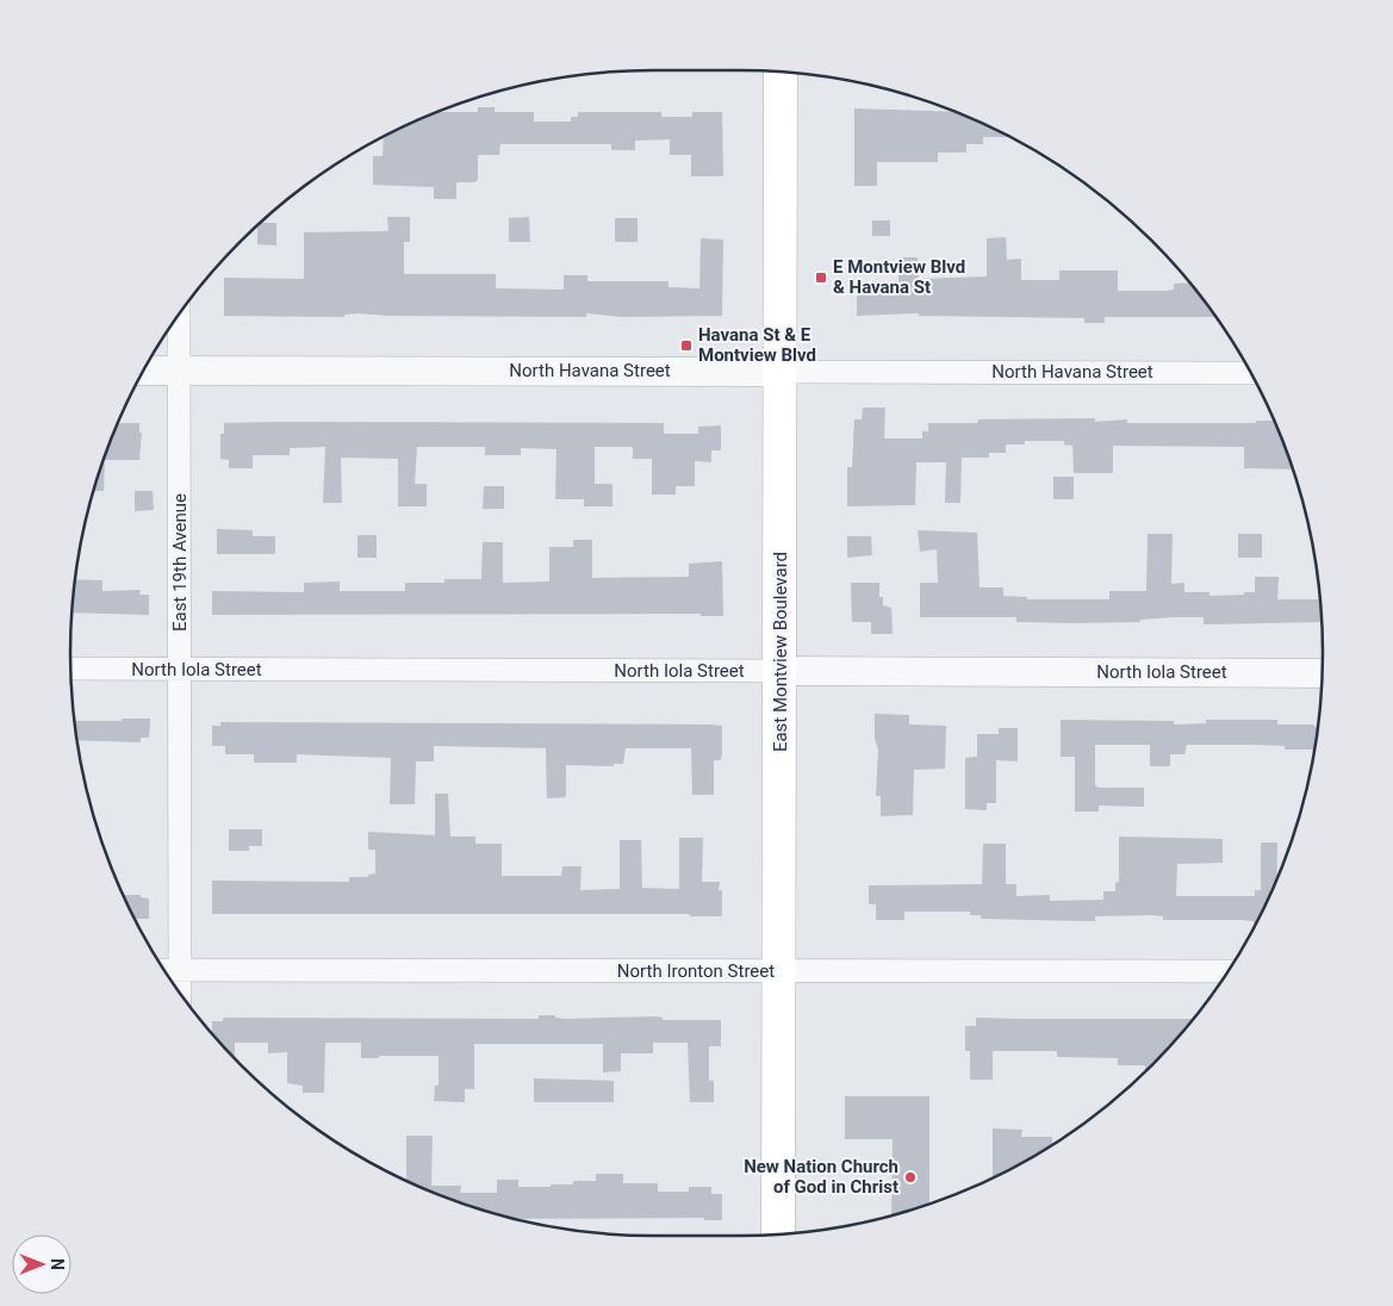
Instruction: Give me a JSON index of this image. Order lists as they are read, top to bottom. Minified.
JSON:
{"streets":{"main road":["East Montview Boulevard"],"street":["North Havana Street","East 19th Avenue","North Iola Street","North Ironton Street"]},"crossings":[["North Havana Street","East 19th Avenue"],["North Havana Street","East Montview Boulevard"],["East 19th Avenue","North Iola Street"],["East 19th Avenue","North Ironton Street"],["East Montview Boulevard","North Iola Street"],["East Montview Boulevard","North Ironton Street"]],"places":{"transit":["E Montview Blvd & Havana St","Havana St & E Montview Blvd"],"other":["New Nation Church of God in Christ"]},"north":"right"}
